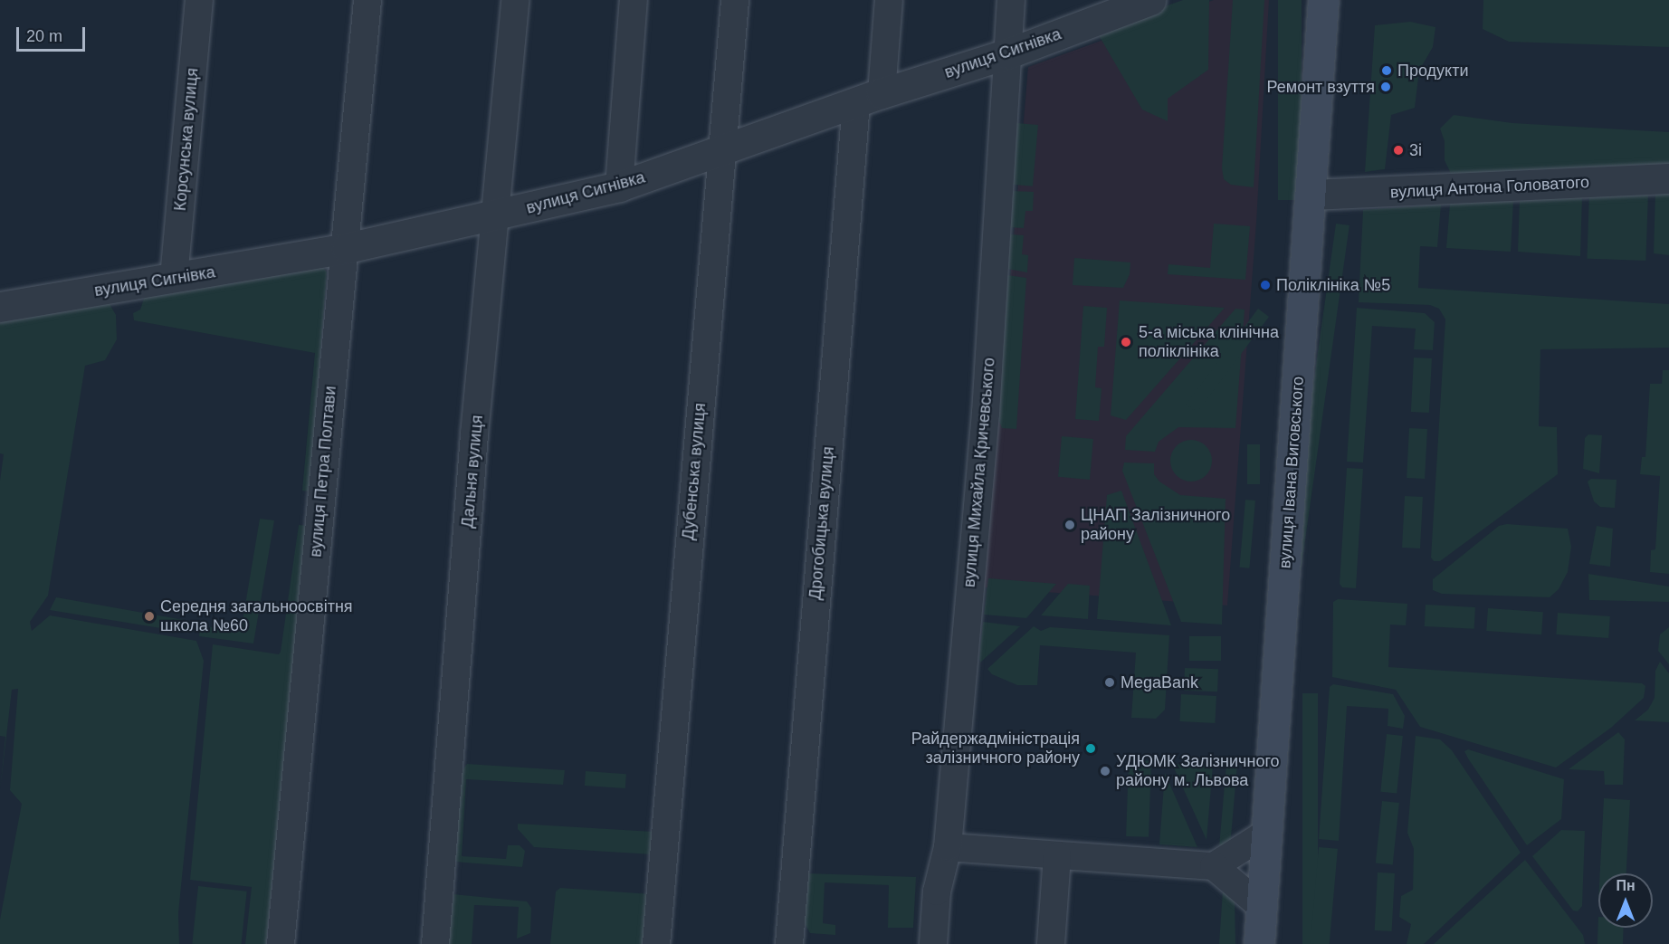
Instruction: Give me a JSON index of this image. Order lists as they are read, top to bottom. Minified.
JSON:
{"streets":{"main road":["вулиця Івана Виговського"],"street":["вулиця Сигнівка","Корсунська вулиця","вулиця Антона Головатого","вулиця Петра Полтави","Дальня вулиця","Дубенська вулиця","вулиця Михайла Кричевського","Дрогобицька вулиця"]},"crossings":[["вулиця Сигнівка","Корсунська вулиця"],["вулиця Сигнівка","вулиця Петра Полтави"],["вулиця Сигнівка","Дальня вулиця"],["вулиця Сигнівка","Дубенська вулиця"],["вулиця Сигнівка","вулиця Михайла Кричевського"],["вулиця Сигнівка","Дрогобицька вулиця"],["вулиця Антона Головатого","вулиця Івана Виговського"]],"places":["Продукти","Ремонт взуття","3і","Поліклініка №5","5-а міська клінічна поліклініка","ЦНАП Залізничного району","Середня загальноосвітня школа №60","MegaBank","Райдержадміністрація залізничного району","УДЮМК Залізничного району м. Львова"],"scale_bar":"20 m","north":"top"}
